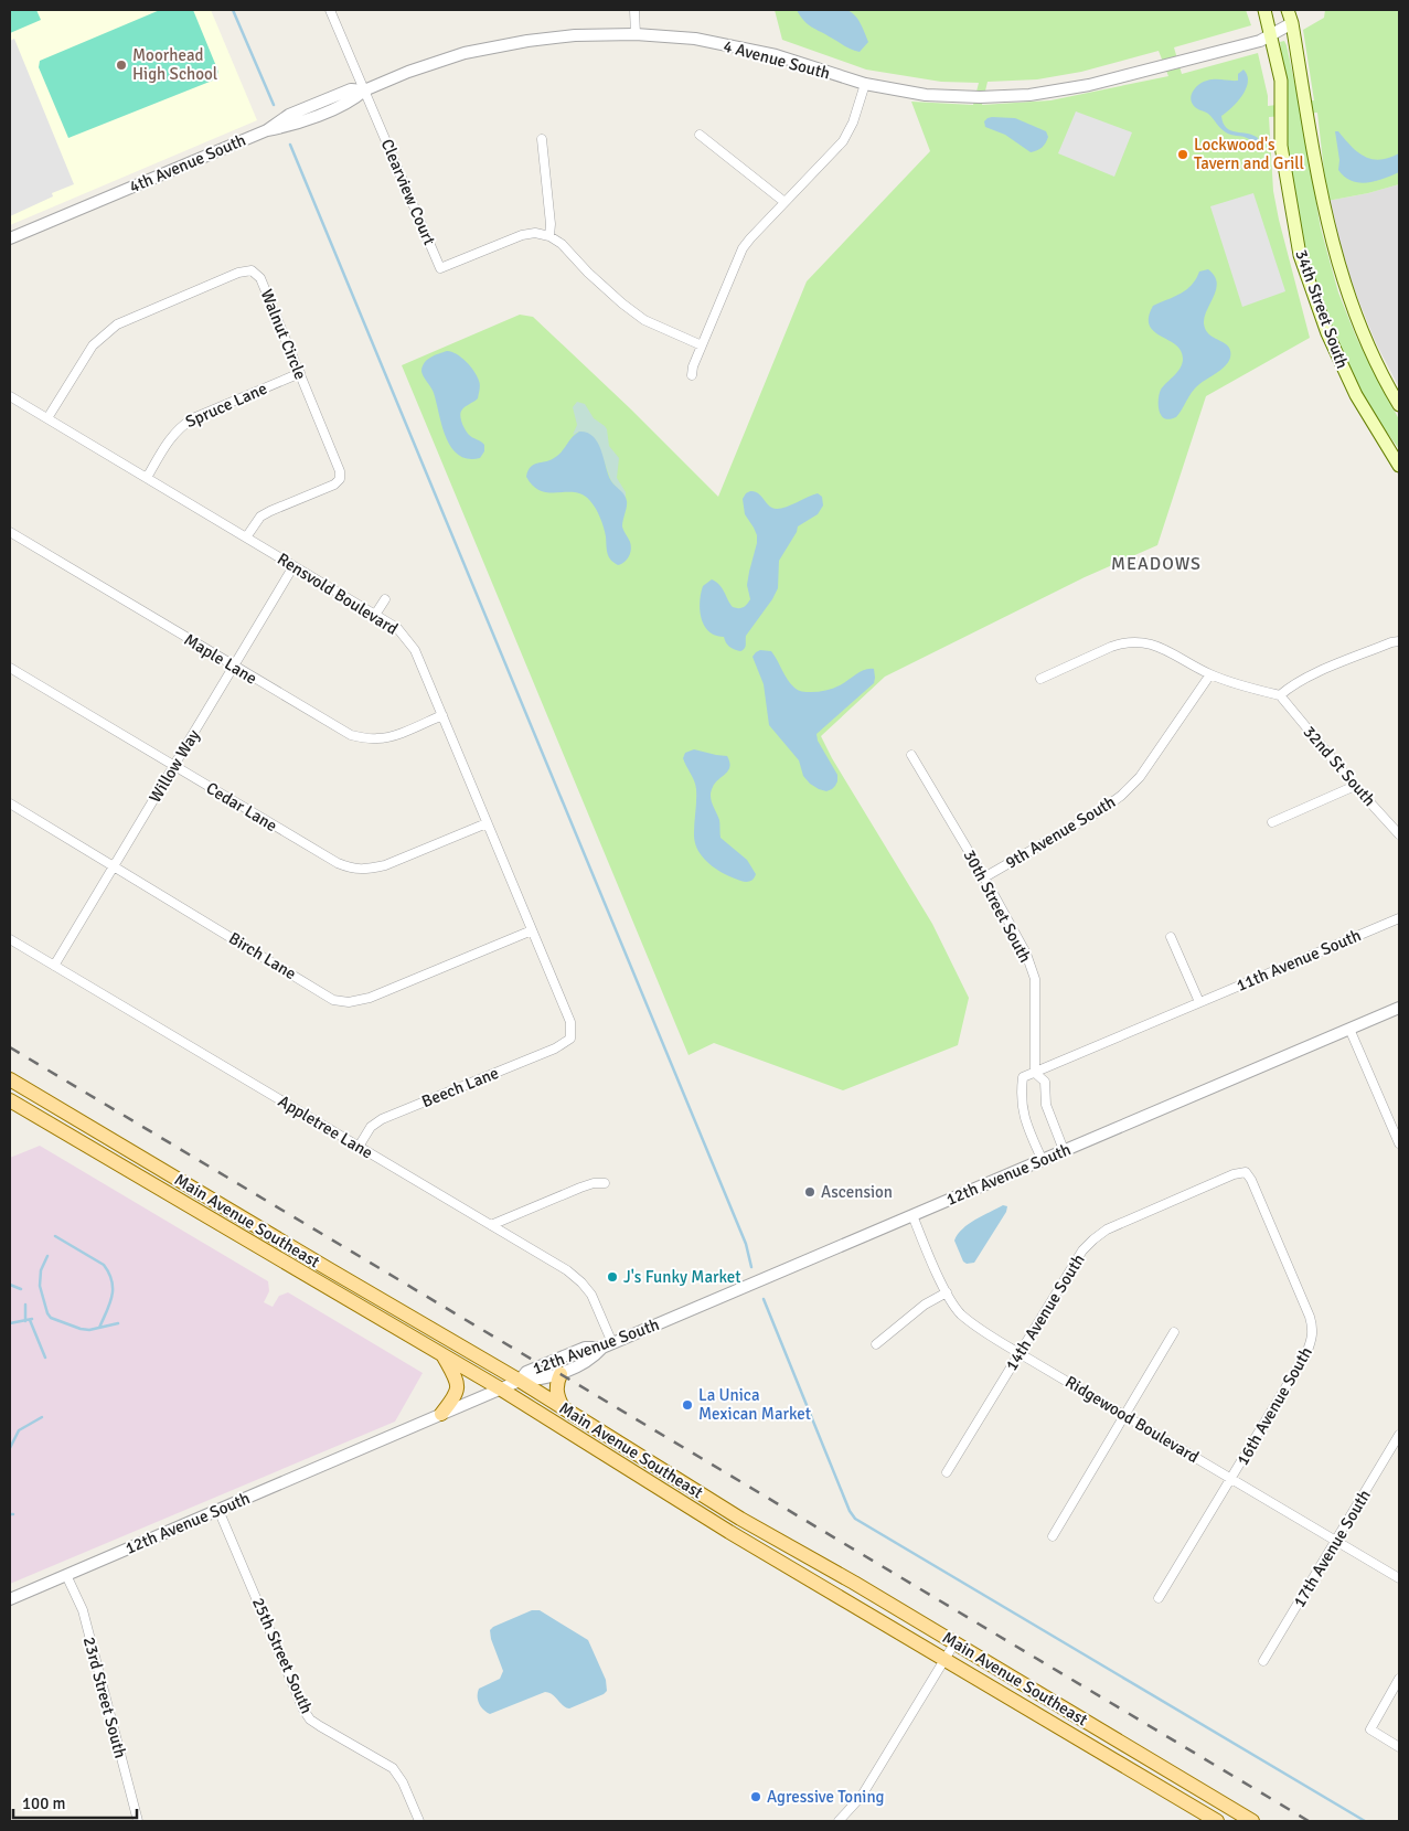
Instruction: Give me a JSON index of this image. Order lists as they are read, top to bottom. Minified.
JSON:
{"streets":{"main road":["34th Street South","Main Avenue Southeast"],"street":["4 Avenue South","4th Avenue South","Clearview Court","Walnut Circle","Spruce Lane","Rensvold Boulevard","Maple Lane","Willow Way","32nd St South","Cedar Lane","9th Avenue South","30th Street South","Birch Lane","11th Avenue South","Beech Lane","Appletree Lane","12th Avenue South","14th Avenue South","16th Avenue South","Ridgewood Boulevard","17th Avenue South","25th Street South","23rd Street South"]},"crossings":[["4 Avenue South","4th Avenue South"],["4 Avenue South","Clearview Court"],["4 Avenue South","34th Street South"],["Walnut Circle","Spruce Lane"],["Walnut Circle","Rensvold Boulevard"],["Spruce Lane","Rensvold Boulevard"],["Rensvold Boulevard","Maple Lane"],["Rensvold Boulevard","Willow Way"],["Rensvold Boulevard","Cedar Lane"],["Rensvold Boulevard","Birch Lane"],["Rensvold Boulevard","Beech Lane"],["Maple Lane","Willow Way"],["Willow Way","Cedar Lane"],["Willow Way","Birch Lane"],["Willow Way","Appletree Lane"],["9th Avenue South","30th Street South"],["30th Street South","11th Avenue South"],["30th Street South","12th Avenue South"],["Beech Lane","Appletree Lane"],["Appletree Lane","12th Avenue South"],["12th Avenue South","Main Avenue Southeast"],["12th Avenue South","Ridgewood Boulevard"],["12th Avenue South","25th Street South"],["12th Avenue South","23rd Street South"],["14th Avenue South","16th Avenue South"],["14th Avenue South","Ridgewood Boulevard"],["16th Avenue South","Ridgewood Boulevard"],["Ridgewood Boulevard","17th Avenue South"]],"districts":["MEADOWS"],"places":["Moorhead High School","Lockwood's Tavern and Grill","Ascension","J's Funky Market","La Unica Mexican Market","Agressive Toning"],"scale_bar":"100 m"}
